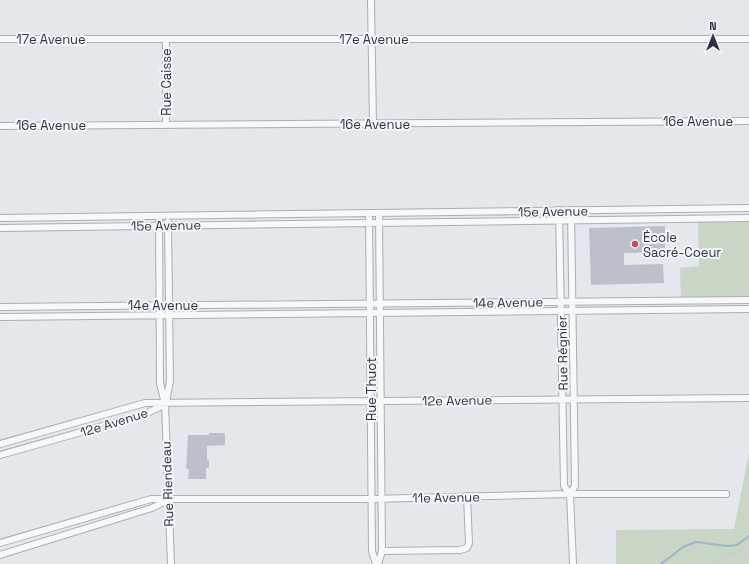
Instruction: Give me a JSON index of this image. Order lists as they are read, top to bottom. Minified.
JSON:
{"streets":{"street":["17e Avenue","Rue Caisse","16e Avenue","15e Avenue","14e Avenue","Rue Régnier","Rue Thuot","12e Avenue","Rue Riendeau","11e Avenue"]},"crossings":[["17e Avenue","Rue Caisse"],["Rue Caisse","16e Avenue"],["15e Avenue","Rue Régnier"],["15e Avenue","Rue Thuot"],["15e Avenue","Rue Riendeau"],["14e Avenue","Rue Régnier"],["14e Avenue","Rue Thuot"],["14e Avenue","Rue Riendeau"],["Rue Régnier","12e Avenue"],["Rue Régnier","11e Avenue"],["Rue Thuot","12e Avenue"],["Rue Thuot","11e Avenue"],["12e Avenue","Rue Riendeau"],["Rue Riendeau","11e Avenue"]],"places":["École Sacré-Coeur"],"north":"top"}
